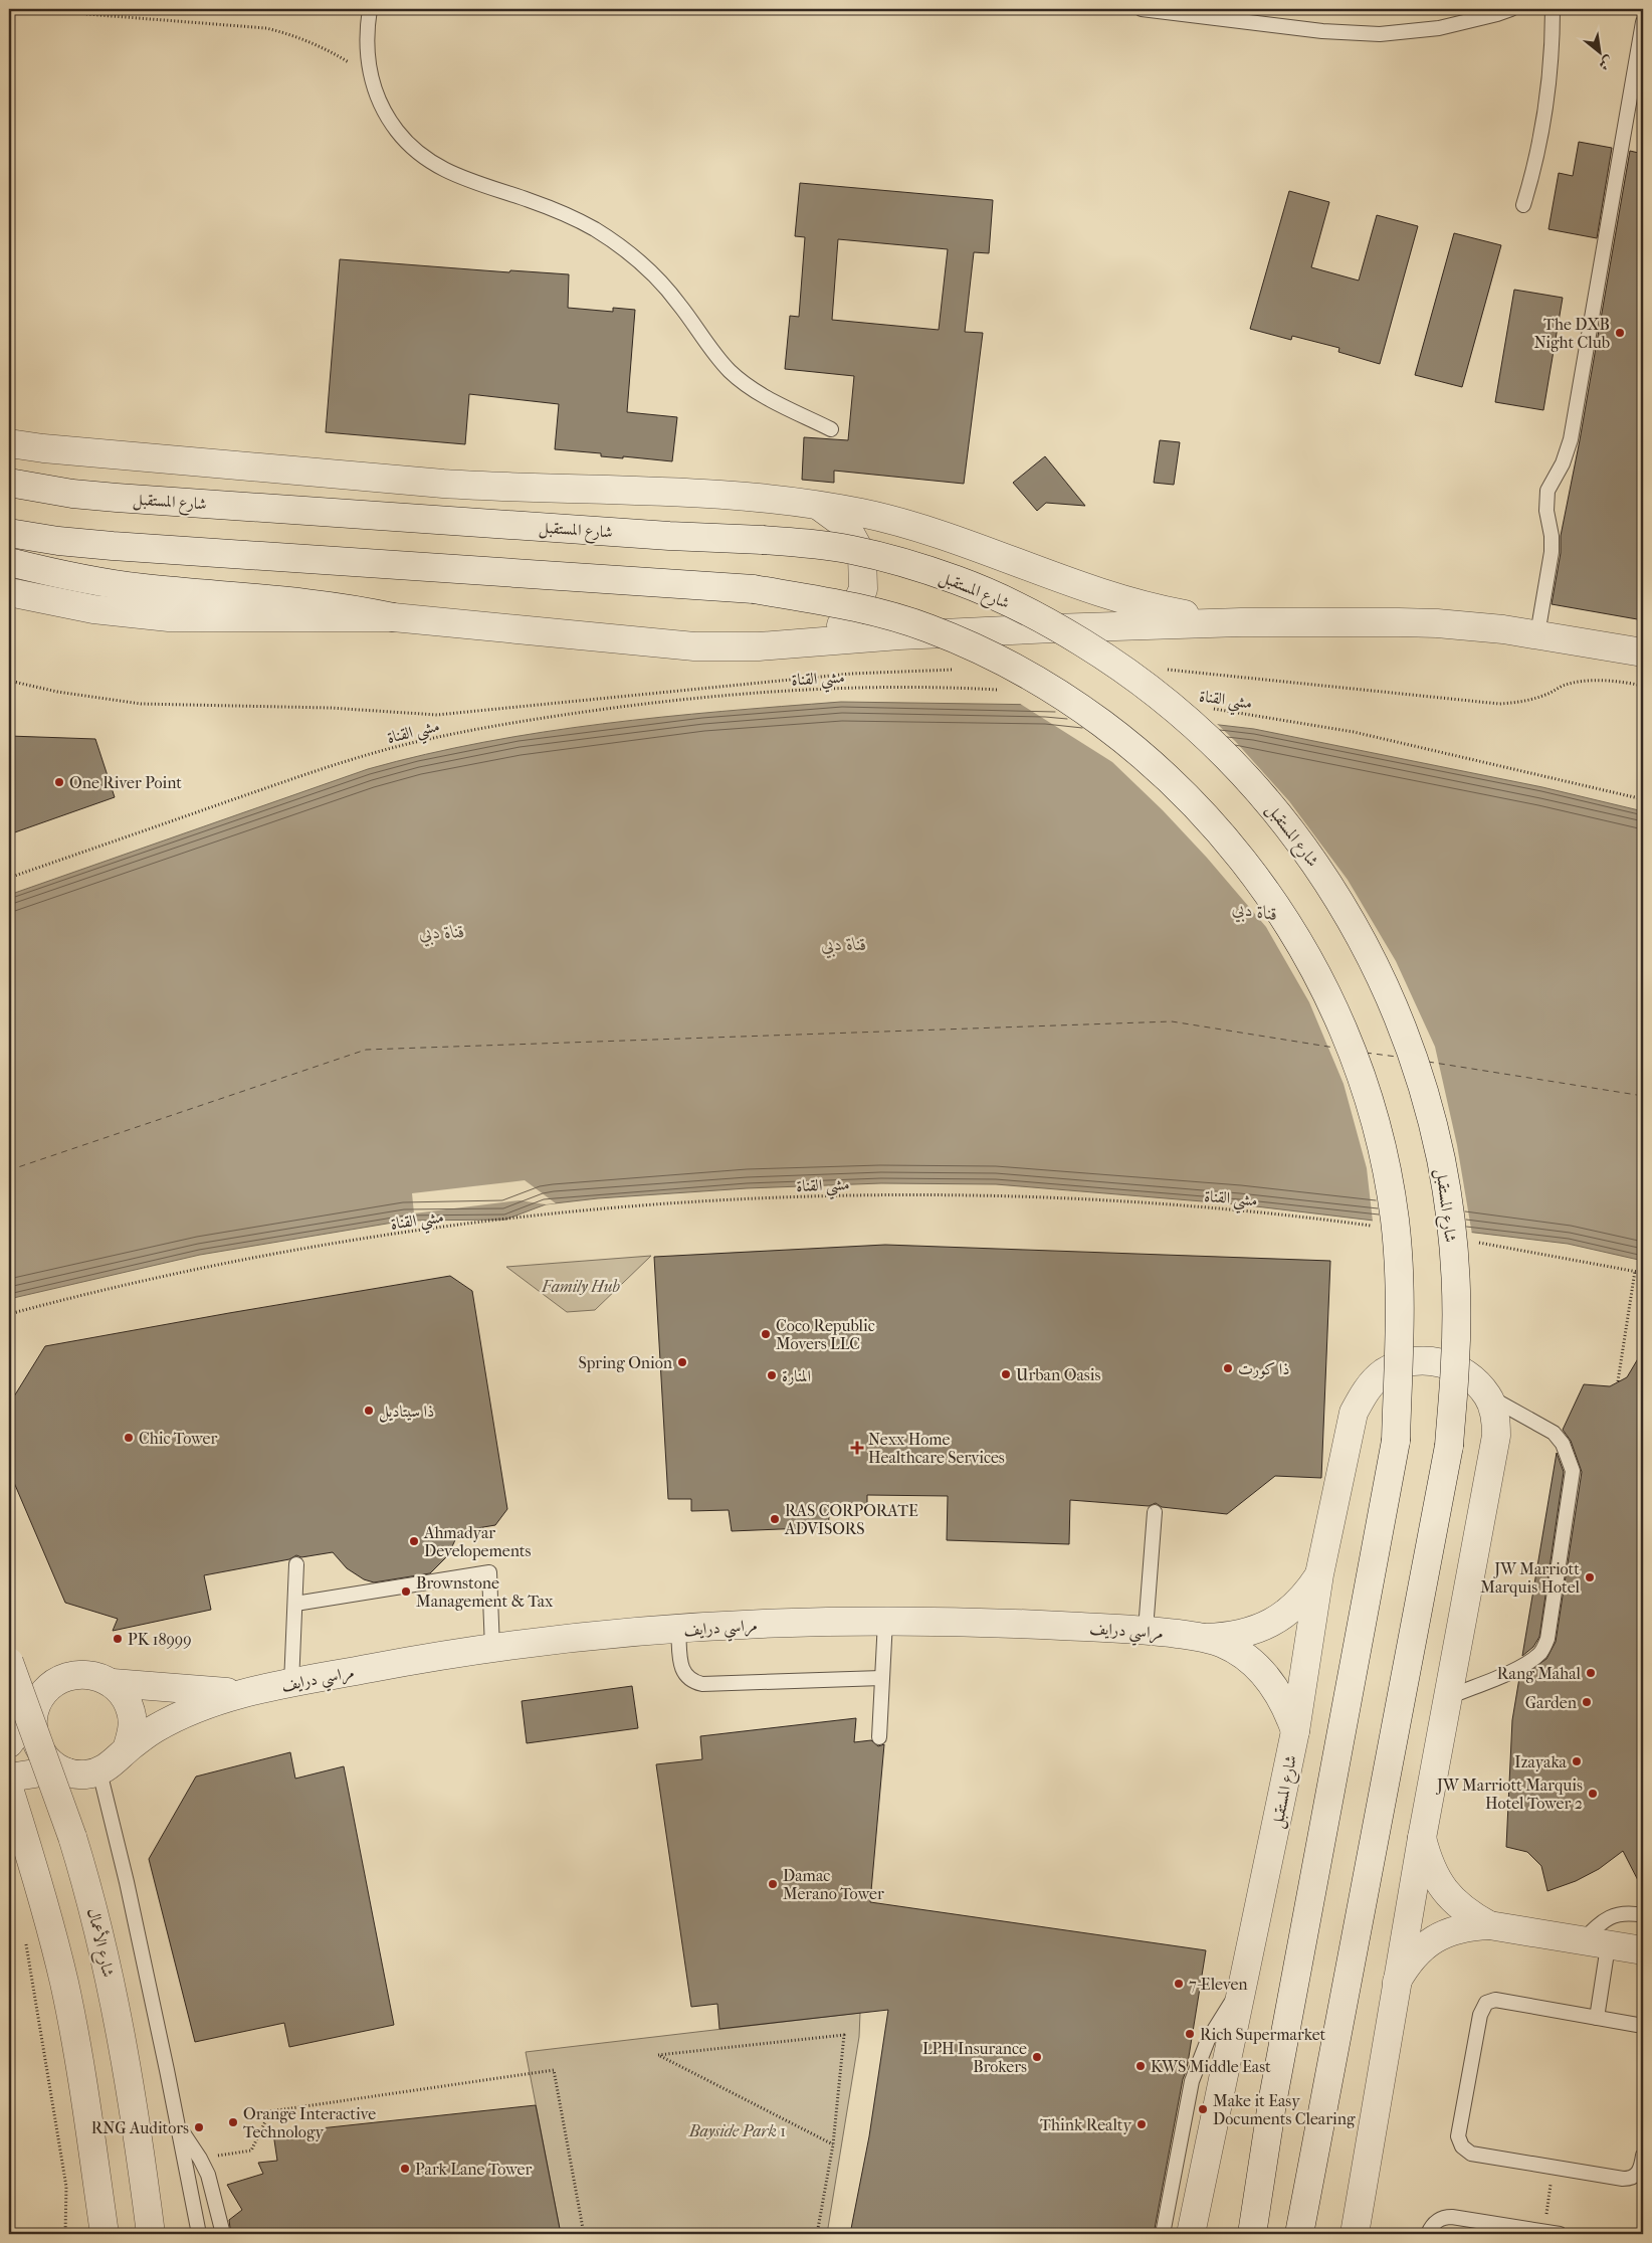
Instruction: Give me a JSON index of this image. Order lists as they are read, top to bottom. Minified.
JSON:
{"streets":{"street":["شارع المستقبل","مراسي درايف","شارع الأعمال"],"path":["مشي القناة"]},"crossings":[["شارع المستقبل","مراسي درايف"]],"water":["قناة دبي"],"parks":["Family Hub","Bayside Park 1"],"places":{"other":["The DXB Night Club","One River Point","Coco Republic Movers LLC","Spring Onion","ذا كورت","Urban Oasis","المنارة","ذا سيتاديل","Chic Tower","RAS CORPORATE ADVISORS","Ahmadyar Developements","JW Marriott Marquis Hotel","Brownstone Management & Tax","PK 18999","Rang Mahal","Garden","Izayaka","JW Marriott Marquis Hotel Tower 2","Damac Merano Tower","7-Eleven","Rich Supermarket","LPH Insurance Brokers","KWS Middle East","Make it Easy Documents Clearing","Orange Interactive Technology","Think Realty","RNG Auditors","Park Lane Tower"],"health":["Nexx Home Healthcare Services"]},"north":"bottom right"}
